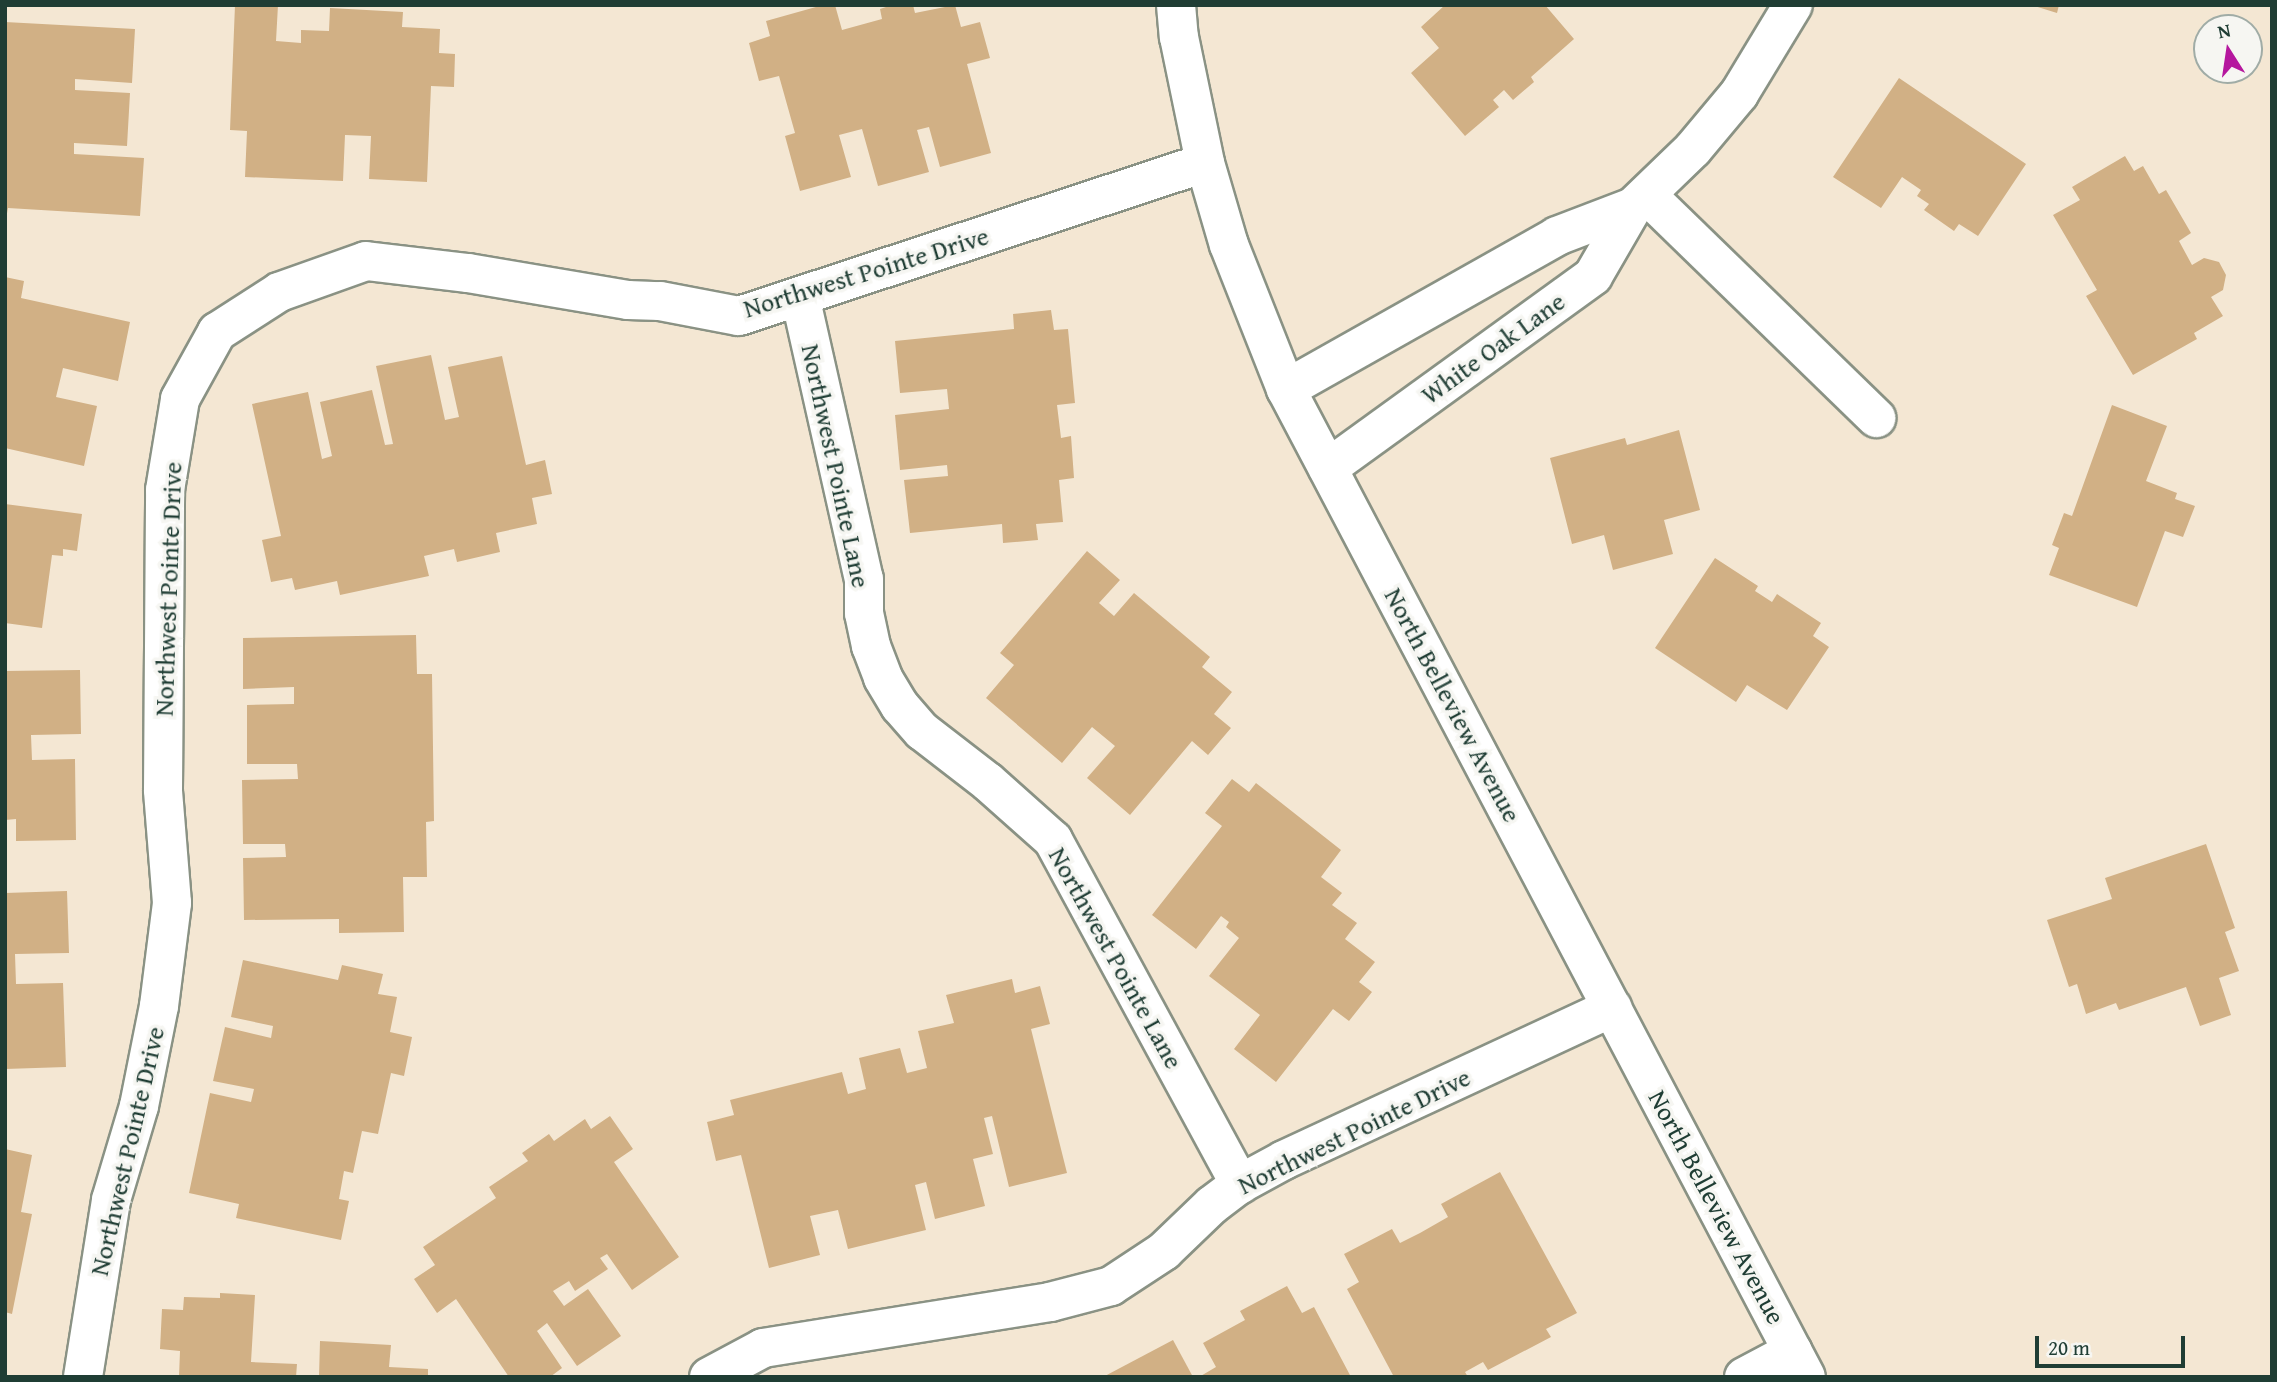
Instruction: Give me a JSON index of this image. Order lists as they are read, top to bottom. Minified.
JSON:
{"streets":{"street":["Northwest Pointe Drive","White Oak Lane","Northwest Pointe Lane","North Belleview Avenue"]},"crossings":[["Northwest Pointe Drive","Northwest Pointe Lane"],["Northwest Pointe Drive","North Belleview Avenue"],["White Oak Lane","North Belleview Avenue"]],"scale_bar":"20 m","north":"top"}
